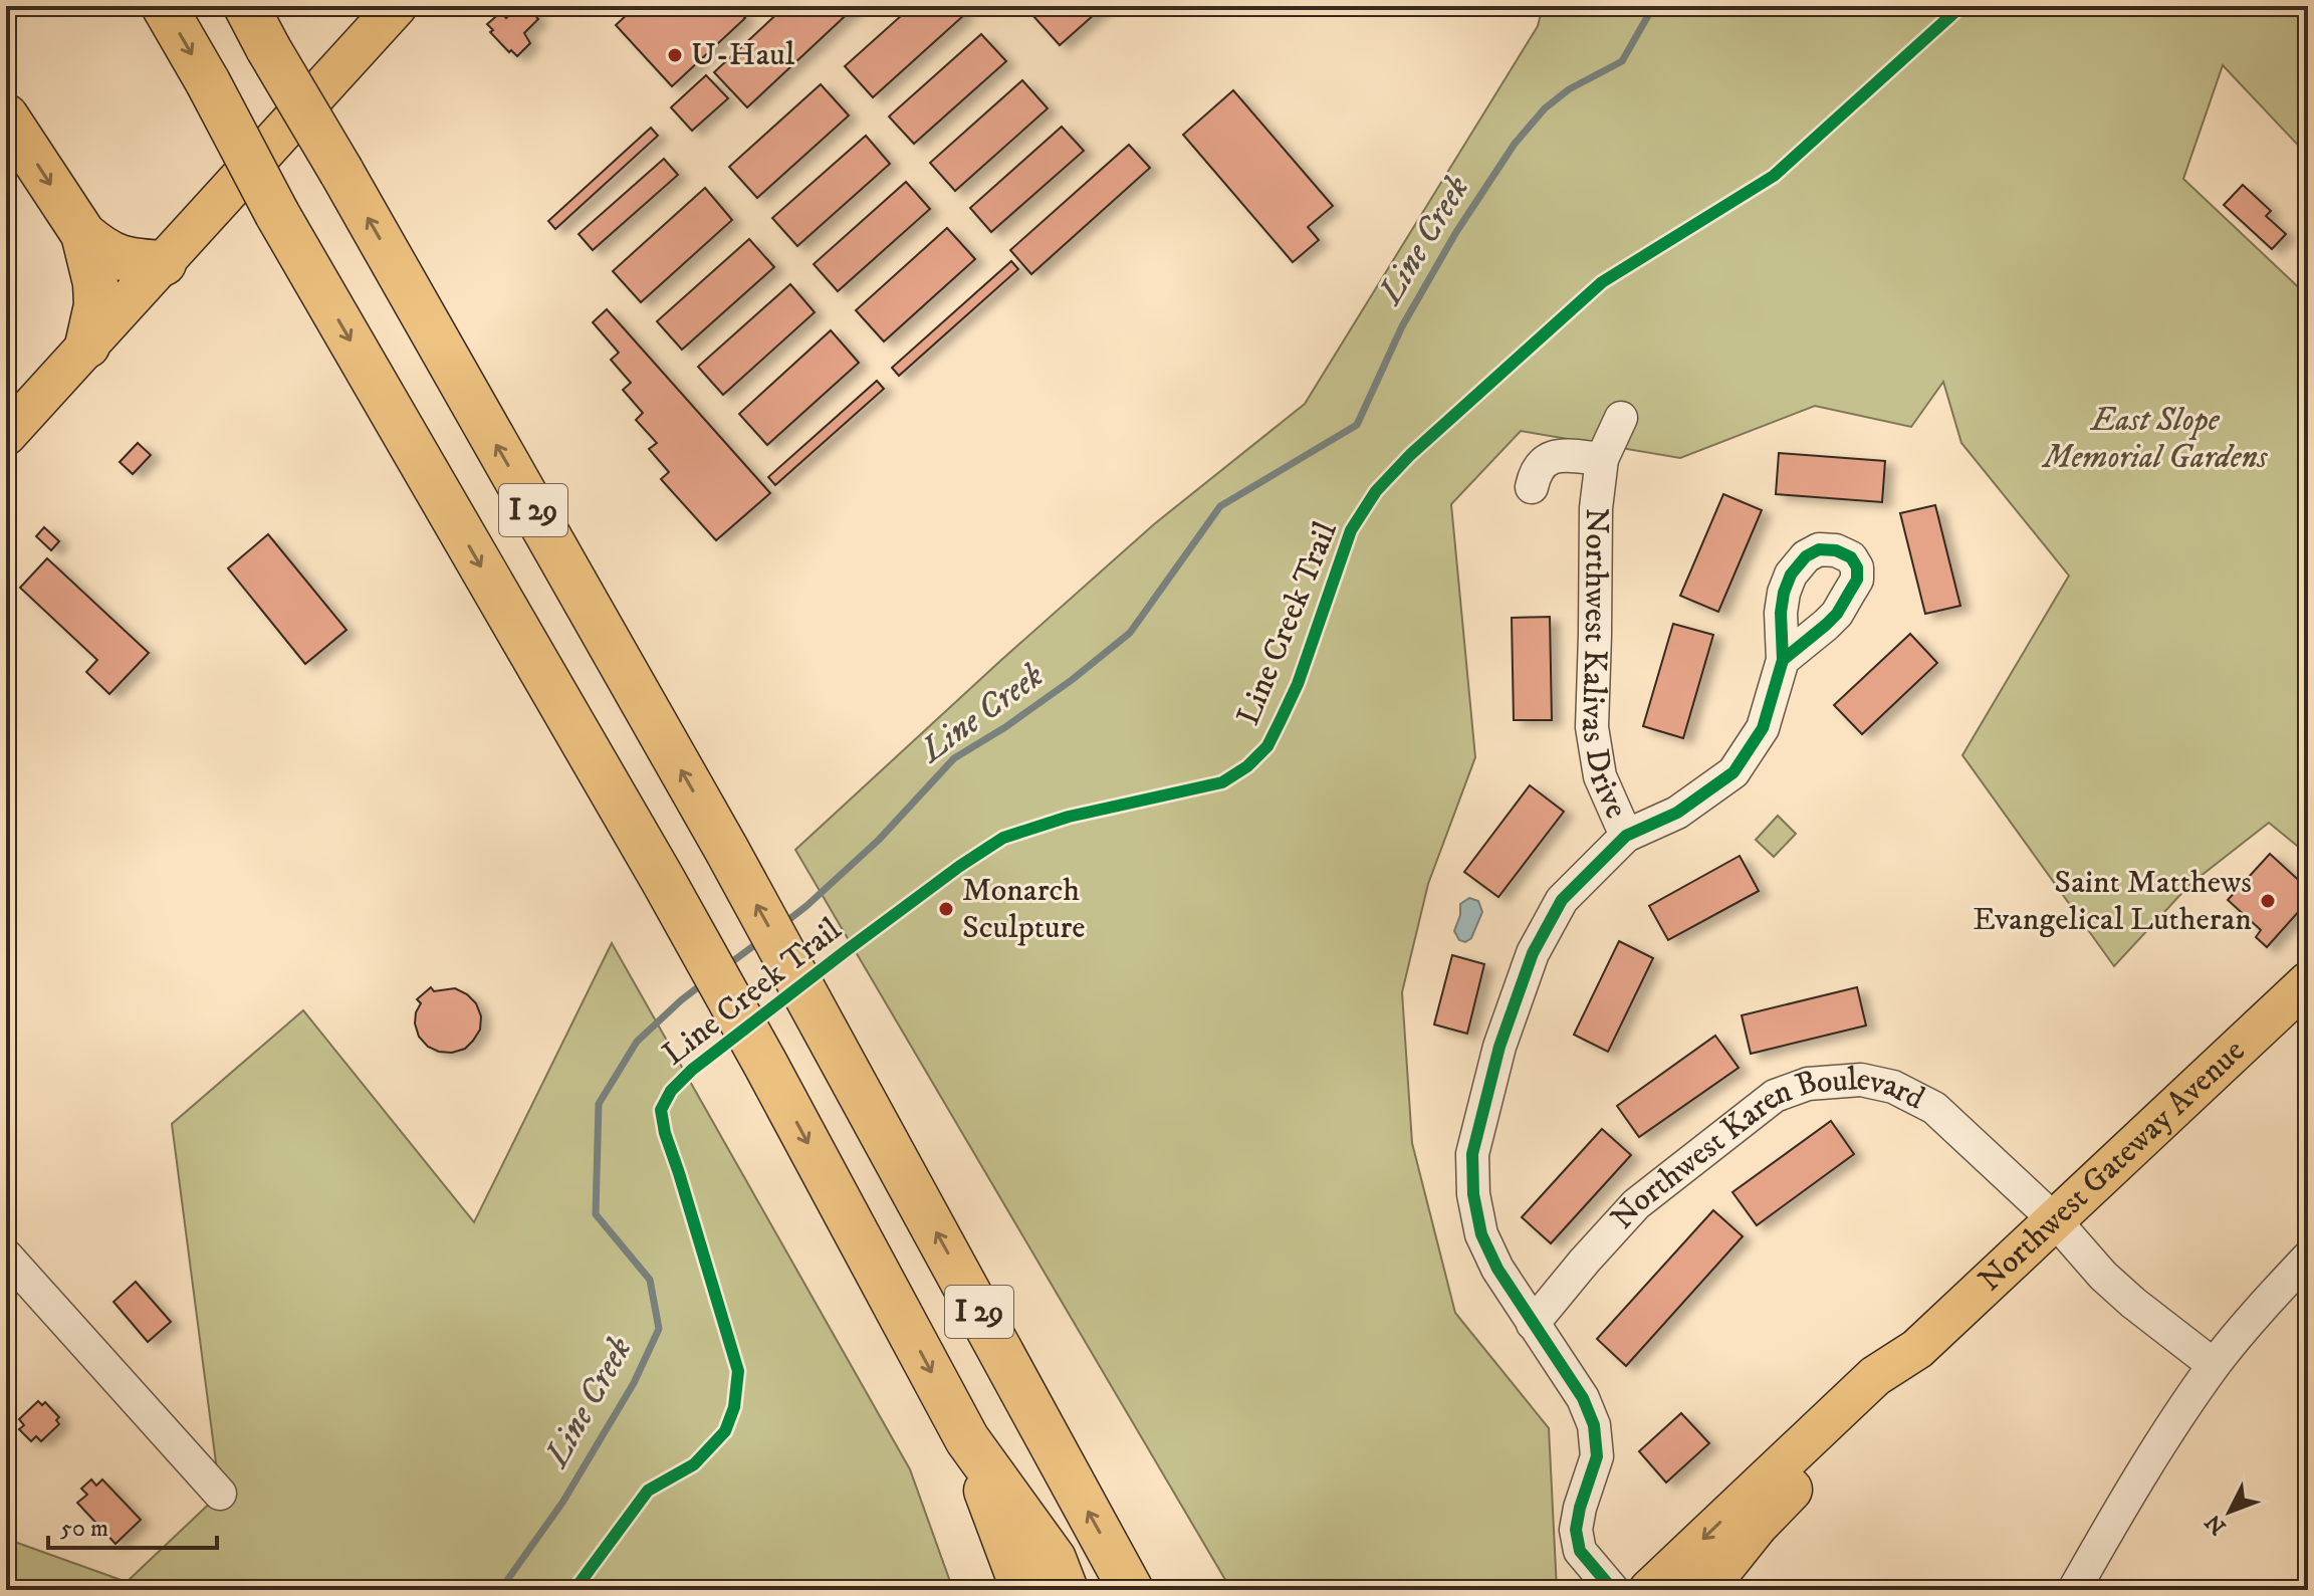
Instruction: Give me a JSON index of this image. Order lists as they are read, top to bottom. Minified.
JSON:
{"streets":{"highway":["I 29"],"main road":["Northwest Gateway Avenue"],"street":["Northwest Kalivas Drive","Northwest Karen Boulevard"],"cycle path":["Line Creek Trail"]},"crossings":[["Northwest Kalivas Drive","Northwest Karen Boulevard"],["Northwest Gateway Avenue","Northwest Karen Boulevard"]],"water":["Line Creek"],"parks":["East Slope Memorial Gardens"],"places":["U-Haul","Saint Matthews Evangelical Lutheran","Monarch Sculpture"],"scale_bar":"50 m","north":"bottom left"}
